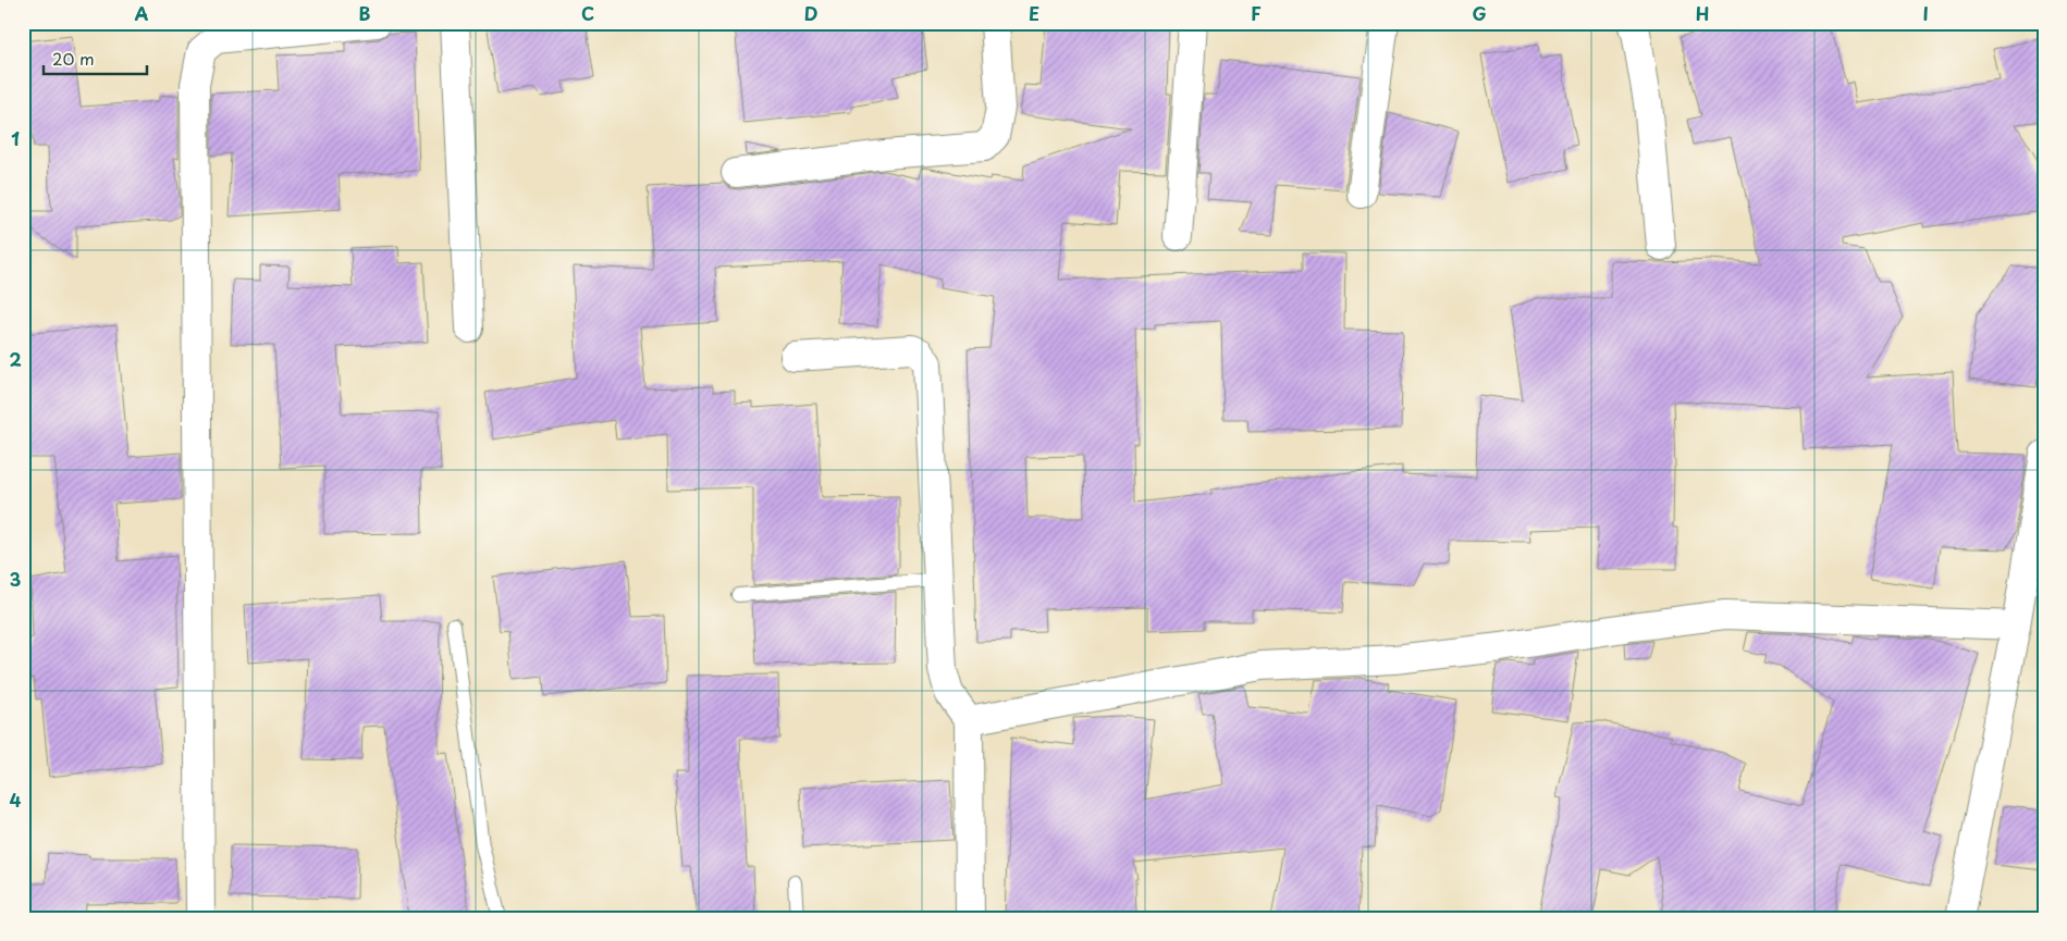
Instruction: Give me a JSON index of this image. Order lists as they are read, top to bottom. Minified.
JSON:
{"scale_bar":"20 m","grid":{"columns":["A","B","C","D","E","F","G","H","I"],"rows":["1","2","3","4"]}}
